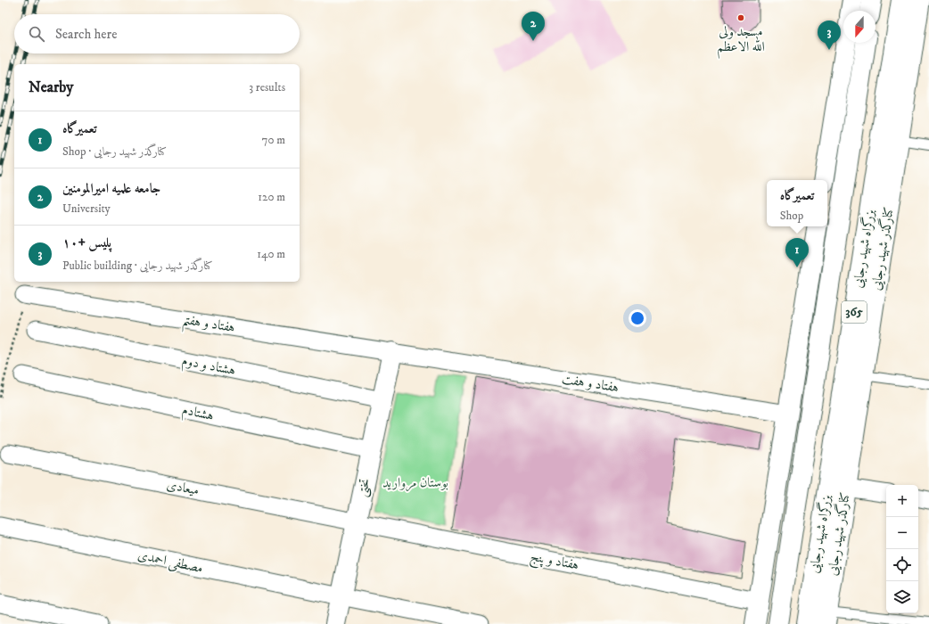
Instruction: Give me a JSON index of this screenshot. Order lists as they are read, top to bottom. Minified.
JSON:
{"streets":{"main road":["بزرگراه شهید رجایی","کنارگذر شهید رجایی","365","تختی"],"street":["هفتاد و هفتم","هشتاد و دوم","هفتاد و هفت","هشتادم","میعادی","هفتاد و پنج","مصطفی احمدی"]},"crossings":[["هفتاد و هفتم","هفتاد و هفت"],["هفتاد و هفتم","تختی"],["هشتاد و دوم","تختی"],["هفتاد و هفت","تختی"],["هشتادم","تختی"],["میعادی","تختی"],["میعادی","هفتاد و پنج"],["تختی","هفتاد و پنج"],["تختی","مصطفی احمدی"]],"parks":["بوستان مروارید"],"places":["مسجد ولی الله الاعظم"],"north":"bottom","page":{"pins":["2","3","1"],"search":"Search here","heading":["Nearby","3 results"],"list":[{"mark":"1","name":"تعمیرگاه","note":"Shop · کنارگذر شهید رجایی","value":"70 m"},{"mark":"2","name":"جامعه علمیه امیرالمومنین","note":"University","value":"120 m"},{"mark":"3","name":"پلیس +۱۰","note":"Public building · کنارگذر شهید رجایی","value":"140 m"}],"popup":["تعمیرگاه","Shop"],"map_buttons":["+","−"]}}
